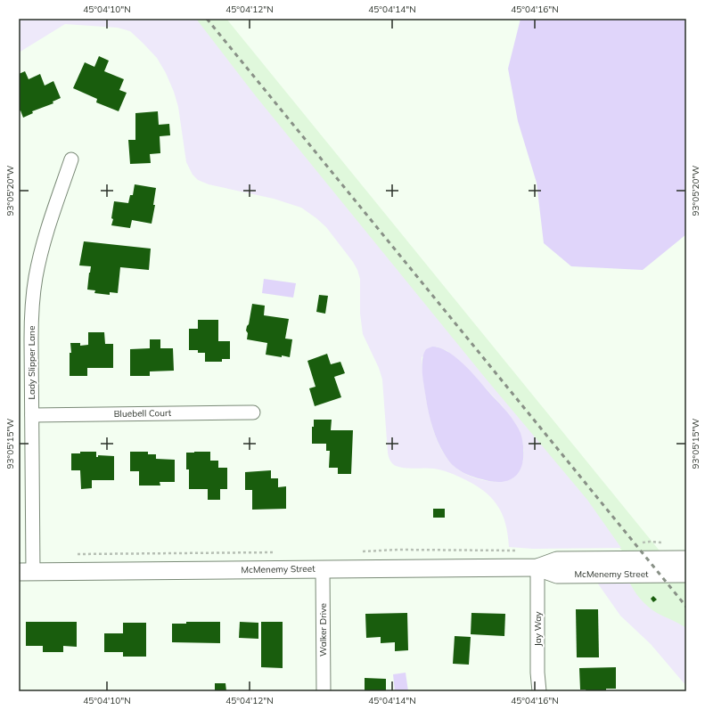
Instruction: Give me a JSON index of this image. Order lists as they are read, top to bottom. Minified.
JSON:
{"streets":{"street":["Lady Slipper Lane","Bluebell Court","McMenemy Street","Jay Way","Walker Drive"]},"crossings":[["Lady Slipper Lane","Bluebell Court"],["Lady Slipper Lane","McMenemy Street"],["McMenemy Street","Jay Way"],["McMenemy Street","Walker Drive"]],"coordinates":["45°04'10\"N","45°04'12\"N","45°04'14\"N","45°04'16\"N","93°05'20\"W","93°05'15\"W"]}
